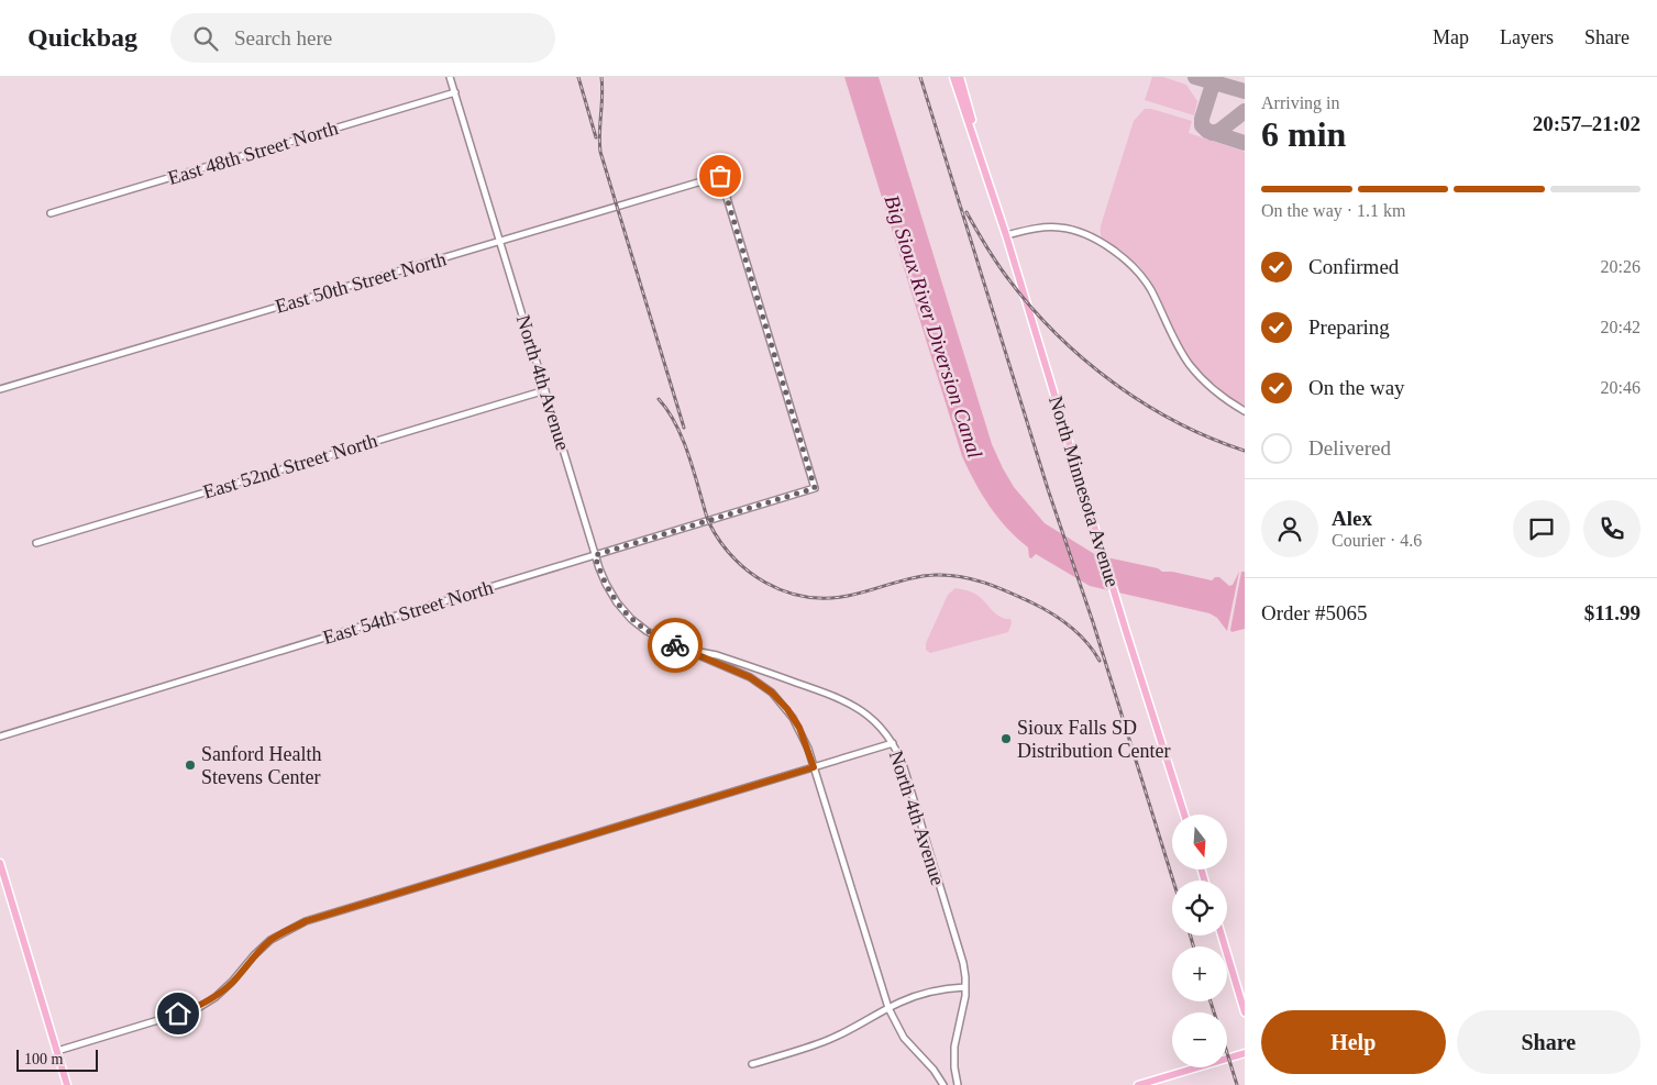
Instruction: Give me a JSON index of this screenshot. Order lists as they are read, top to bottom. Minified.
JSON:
{"streets":{"main road":["North Minnesota Avenue"],"street":["East 48th Street North","East 50th Street North","North 4th Avenue","East 52nd Street North","East 54th Street North"]},"crossings":[["East 48th Street North","North 4th Avenue"],["East 50th Street North","North 4th Avenue"],["East 50th Street North","East 54th Street North"],["North 4th Avenue","East 52nd Street North"],["North 4th Avenue","East 54th Street North"]],"water":["Big Sioux River Diversion Canal"],"places":["Sioux Falls SD Distribution Center","Sanford Health Stevens Center"],"scale_bar":"100 m","north":"bottom","page":{"header":"Quickbag","search":"Search here","nav":["Map","Layers","Share"],"heading":["6 min","Arriving in","20:57–21:02"],"panel":["Alex","Courier · 4.6","Order #5065","$11.99"],"bar":"On the way · 1.1 km","list":[["Confirmed","20:26"],["Preparing","20:42"],["On the way","20:46"],"Delivered"],"map_buttons":["+","−"],"buttons":["Help","Share"],"scale":"100 m"}}
